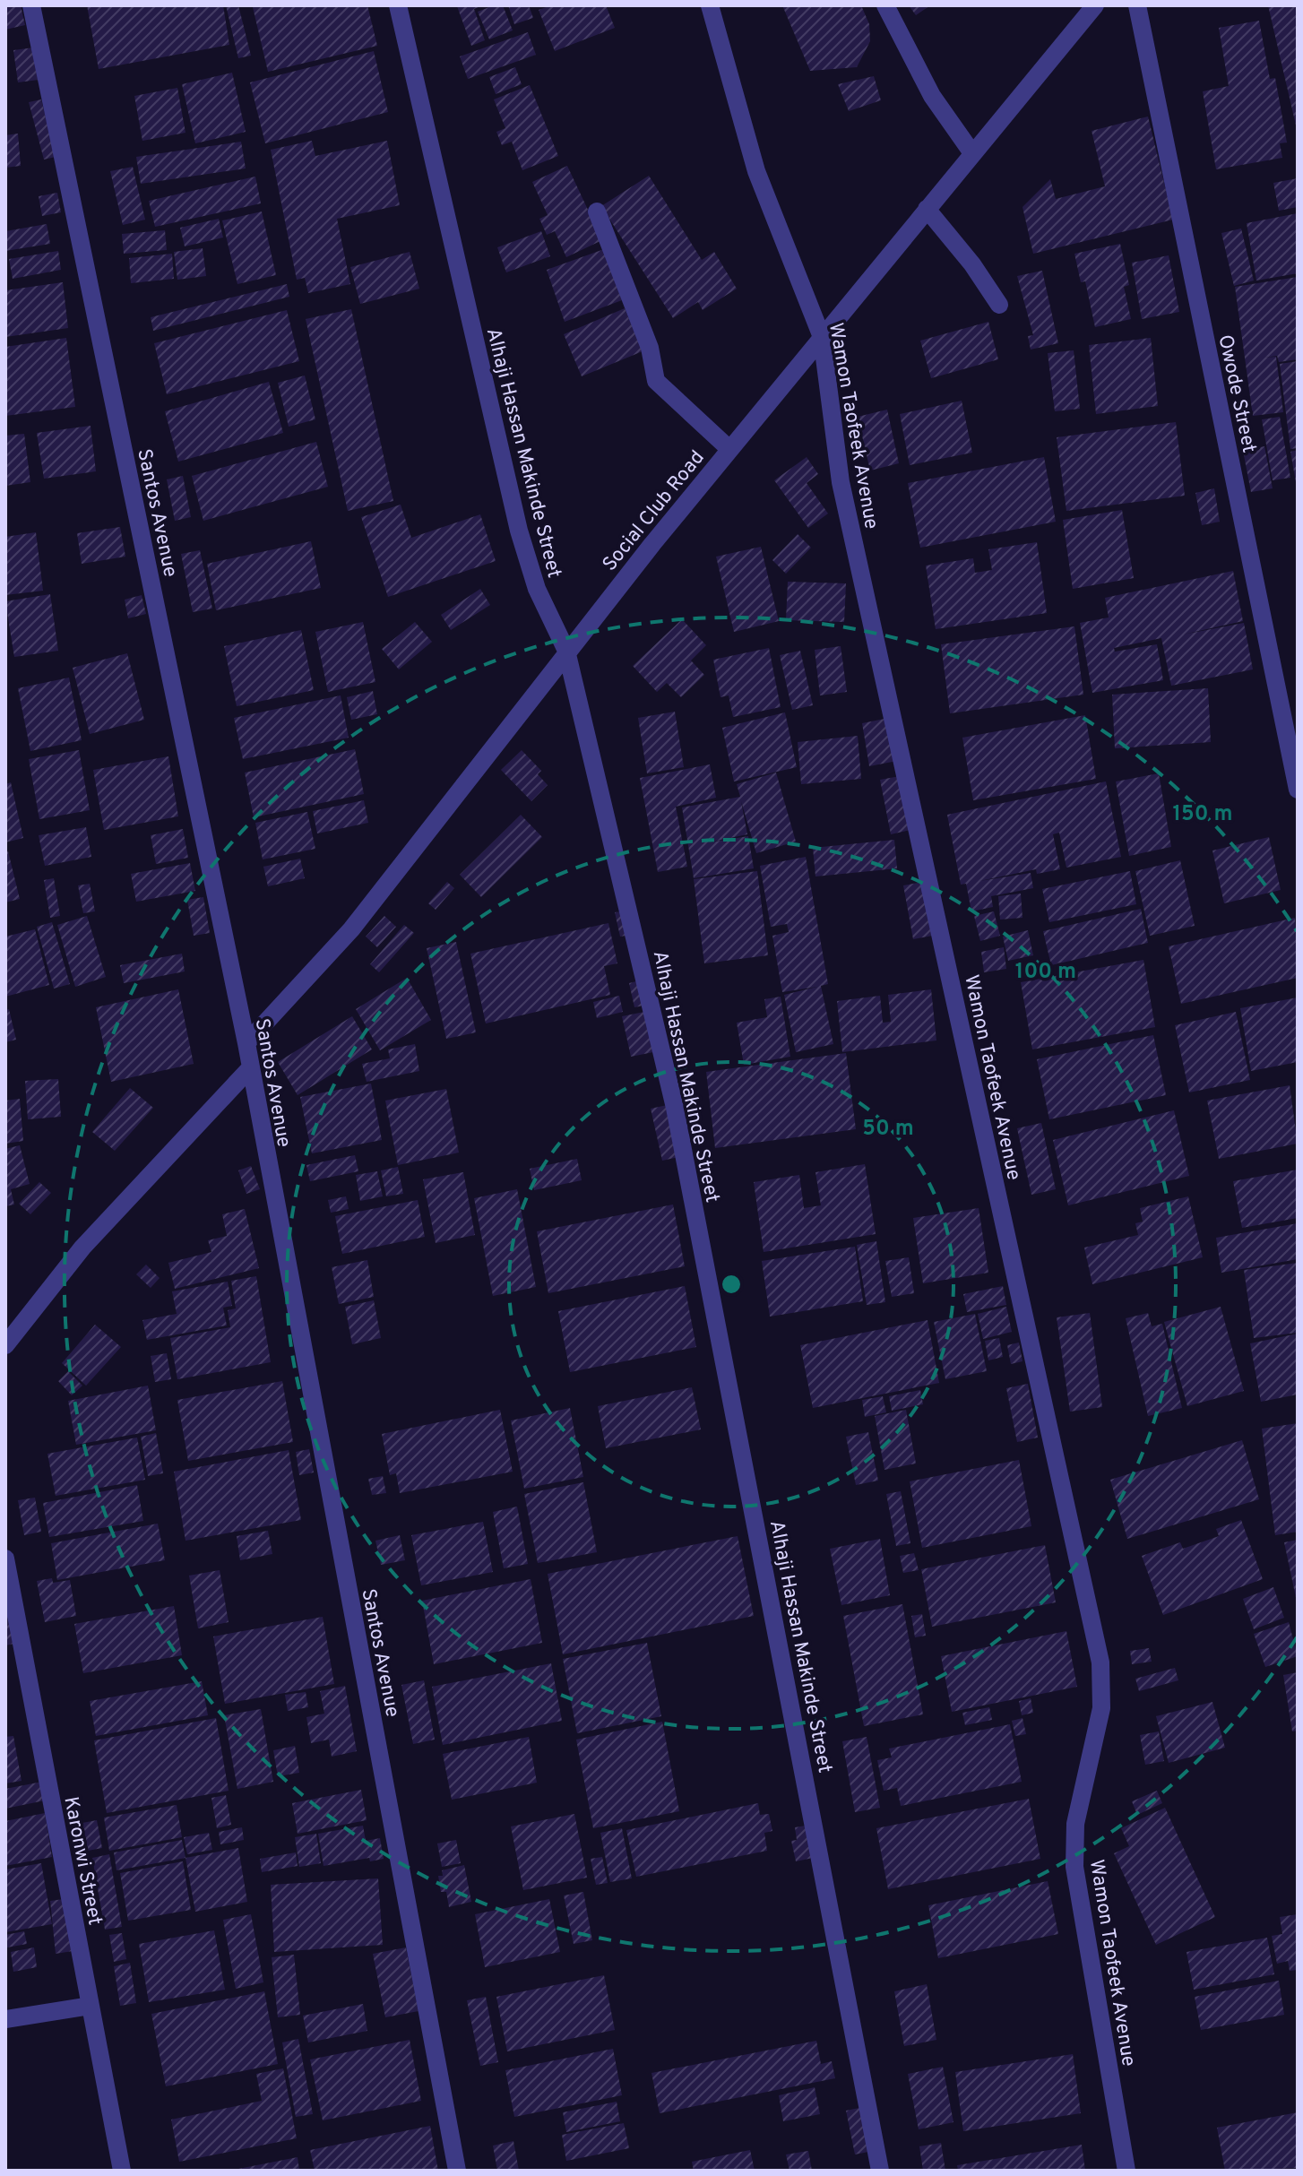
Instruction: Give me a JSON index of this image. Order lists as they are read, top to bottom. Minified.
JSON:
{"streets":{"street":["Owode Street","Wamon Taofeek Avenue","Alhaji Hassan Makinde Street","Social Club Road","Santos Avenue","Karonwi Street"]},"crossings":[["Wamon Taofeek Avenue","Social Club Road"],["Alhaji Hassan Makinde Street","Social Club Road"],["Social Club Road","Santos Avenue"]],"rings":["150 m","100 m","50 m"]}
